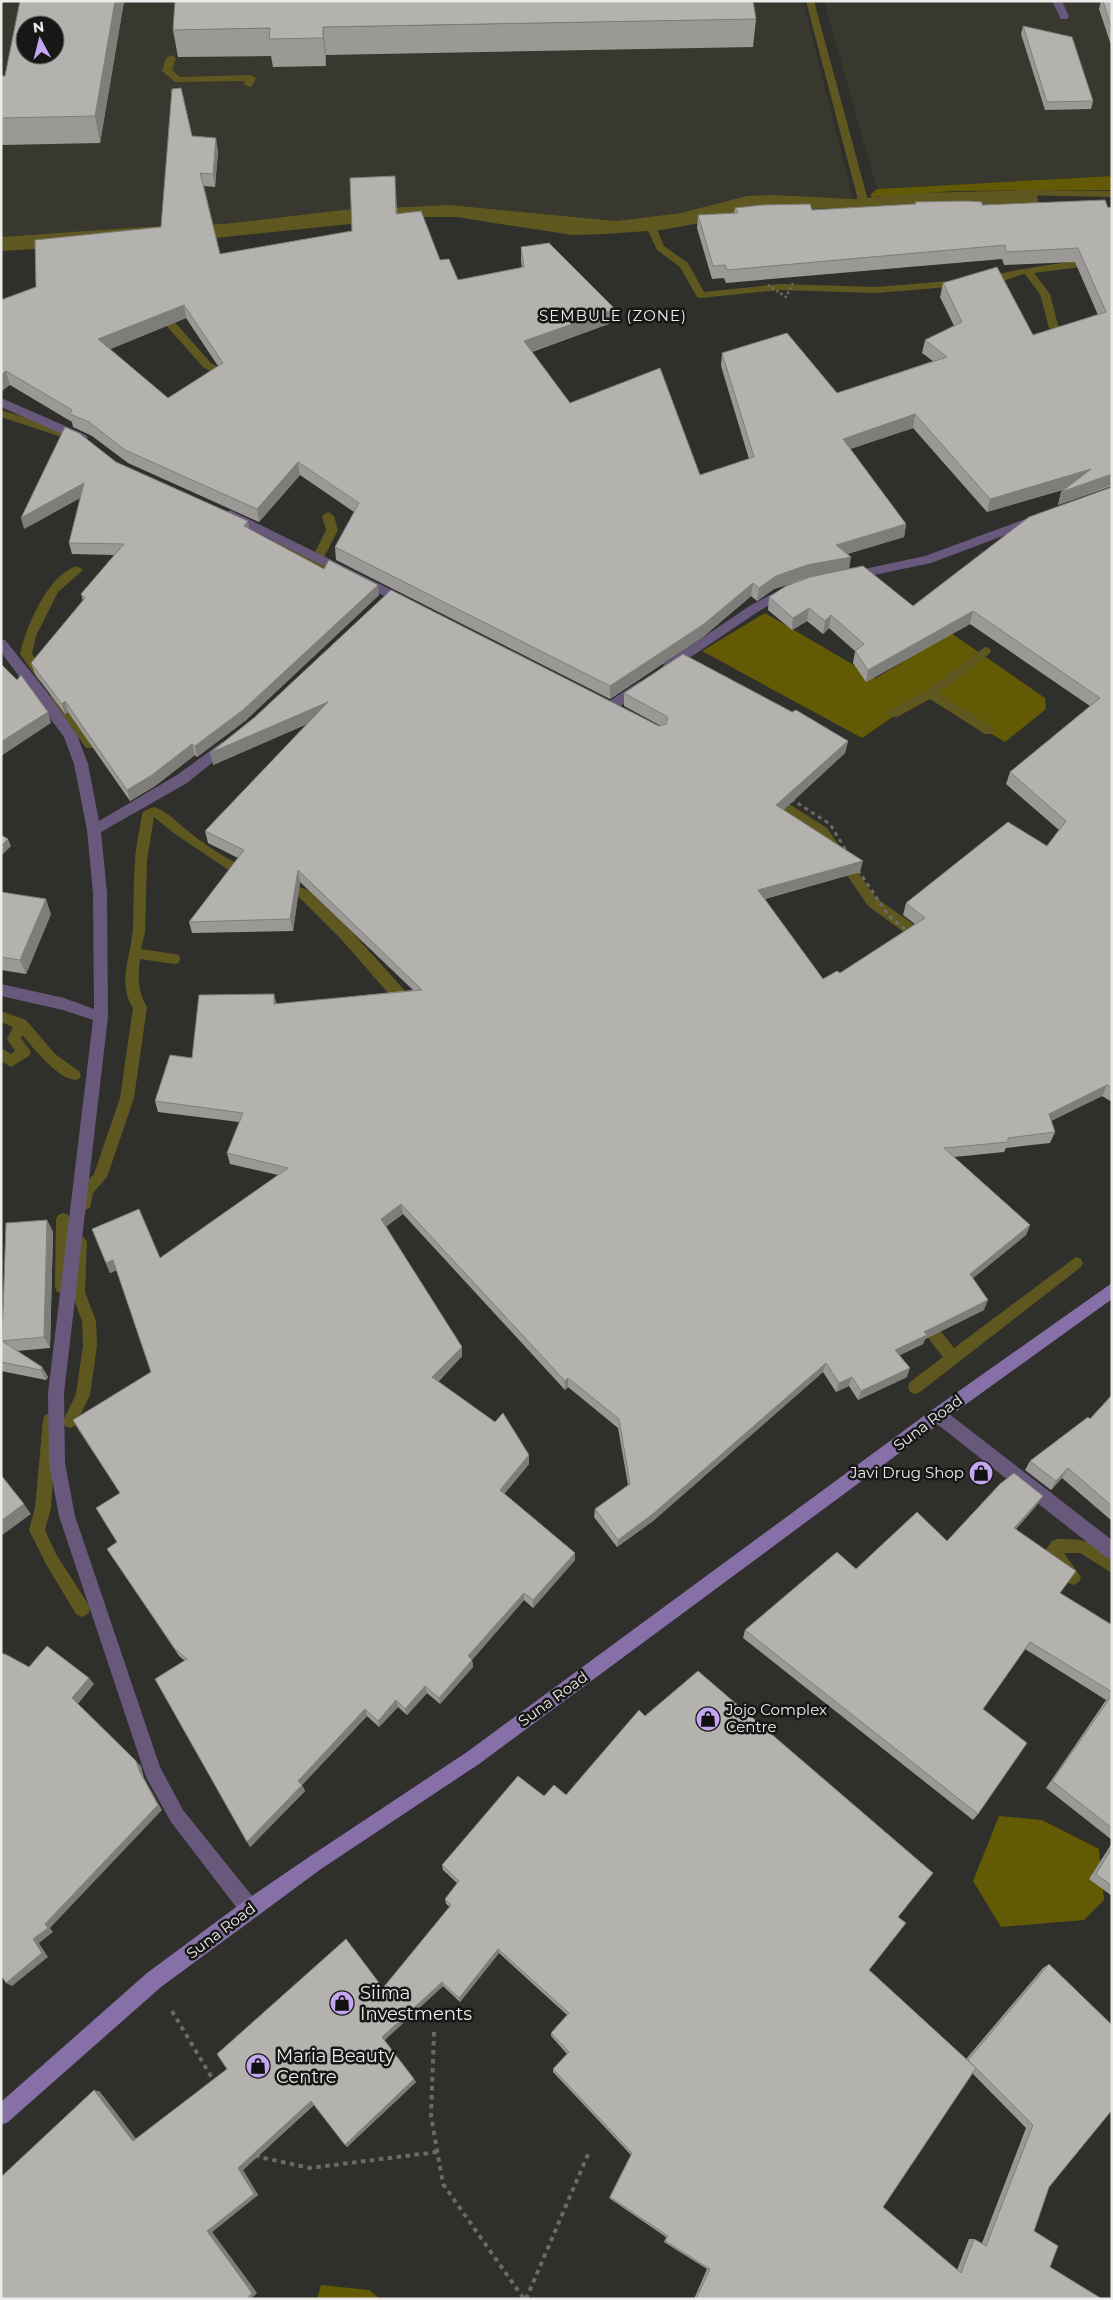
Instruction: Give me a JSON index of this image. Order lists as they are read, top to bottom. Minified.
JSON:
{"streets":{"street":["Suna Road"]},"districts":["SEMBULE (ZONE)"],"places":{"shop":["Javi Drug Shop","Jojo Complex Centre","Siima Investments","Maria Beauty Centre"]},"north":"top"}
